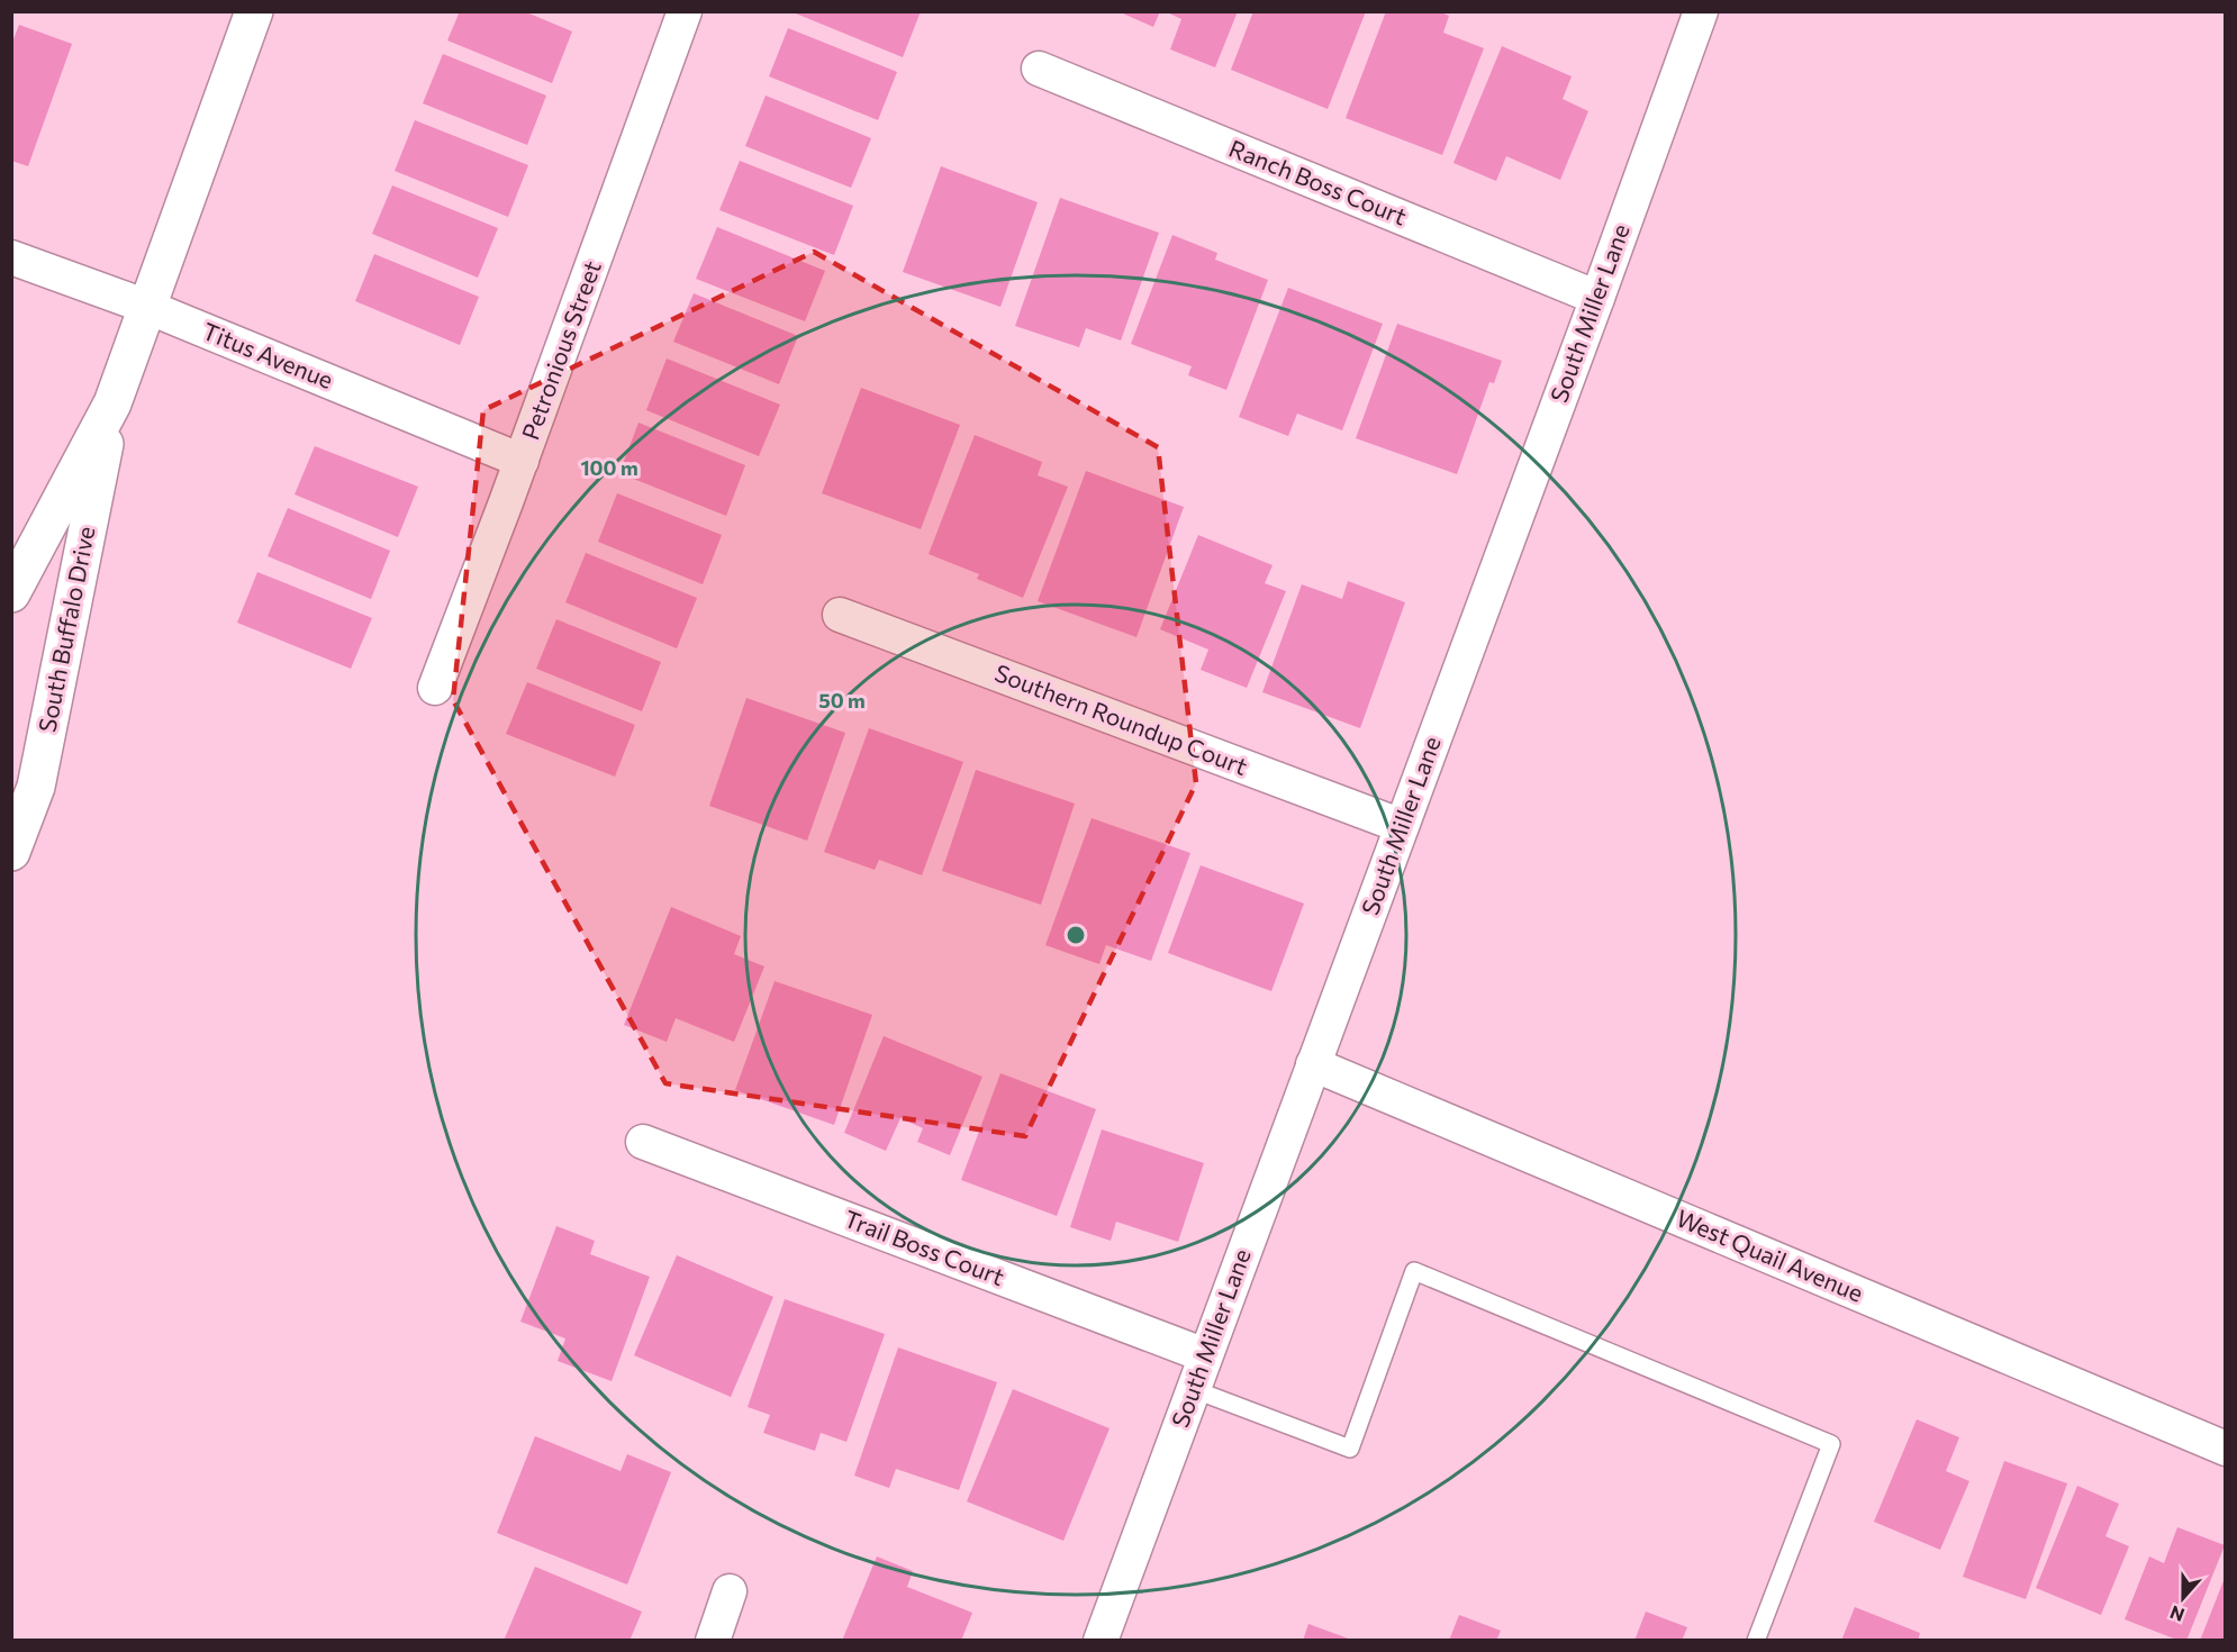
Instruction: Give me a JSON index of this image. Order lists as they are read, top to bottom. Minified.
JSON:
{"streets":{"main road":["South Buffalo Drive"],"street":["Ranch Boss Court","South Miller Lane","Petronious Street","Titus Avenue","Southern Roundup Court","Trail Boss Court","West Quail Avenue"]},"crossings":[["Ranch Boss Court","South Miller Lane"],["South Miller Lane","Southern Roundup Court"],["South Miller Lane","Trail Boss Court"],["South Miller Lane","West Quail Avenue"],["Petronious Street","Titus Avenue"],["Titus Avenue","South Buffalo Drive"]],"north":"bottom","rings":["100 m","50 m"]}
